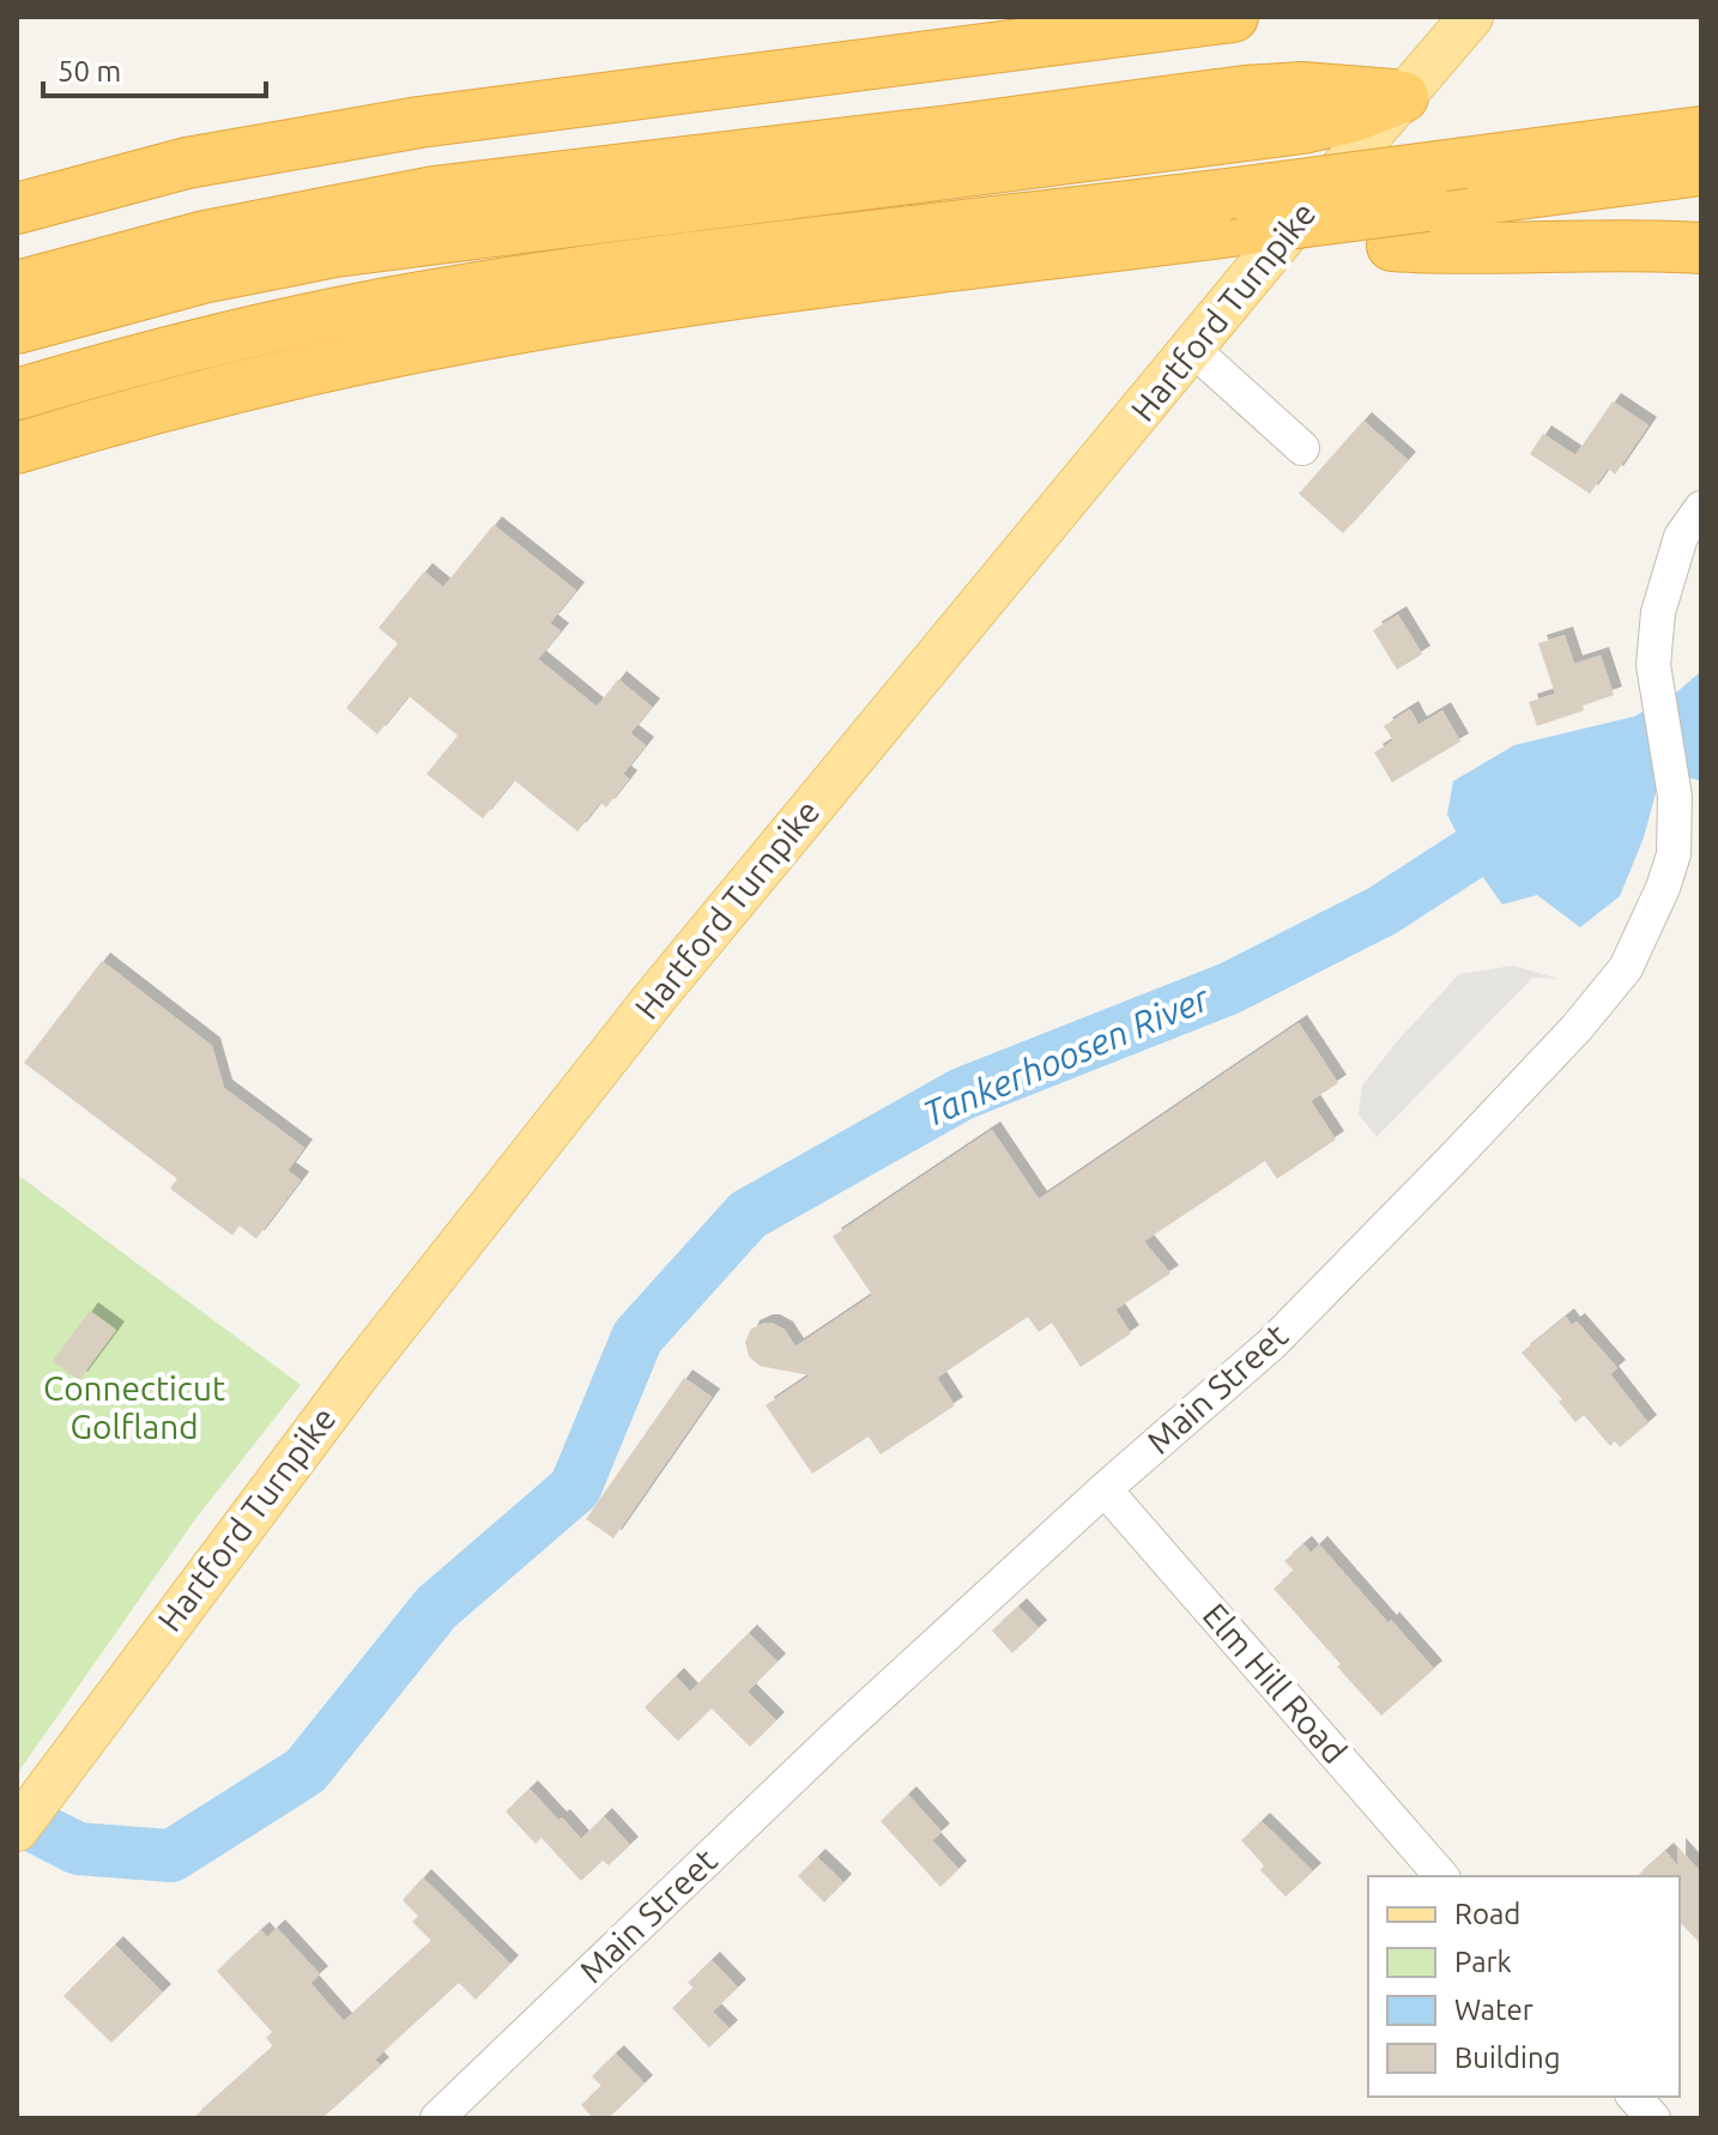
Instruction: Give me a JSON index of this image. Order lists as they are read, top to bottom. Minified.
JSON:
{"streets":{"main road":["Hartford Turnpike"],"street":["Main Street","Elm Hill Road"]},"crossings":[["Main Street","Elm Hill Road"]],"water":["Tankerhoosen River"],"parks":["Connecticut Golfland"],"legend":["Road","Park","Water","Building"],"scale_bar":"50 m"}
